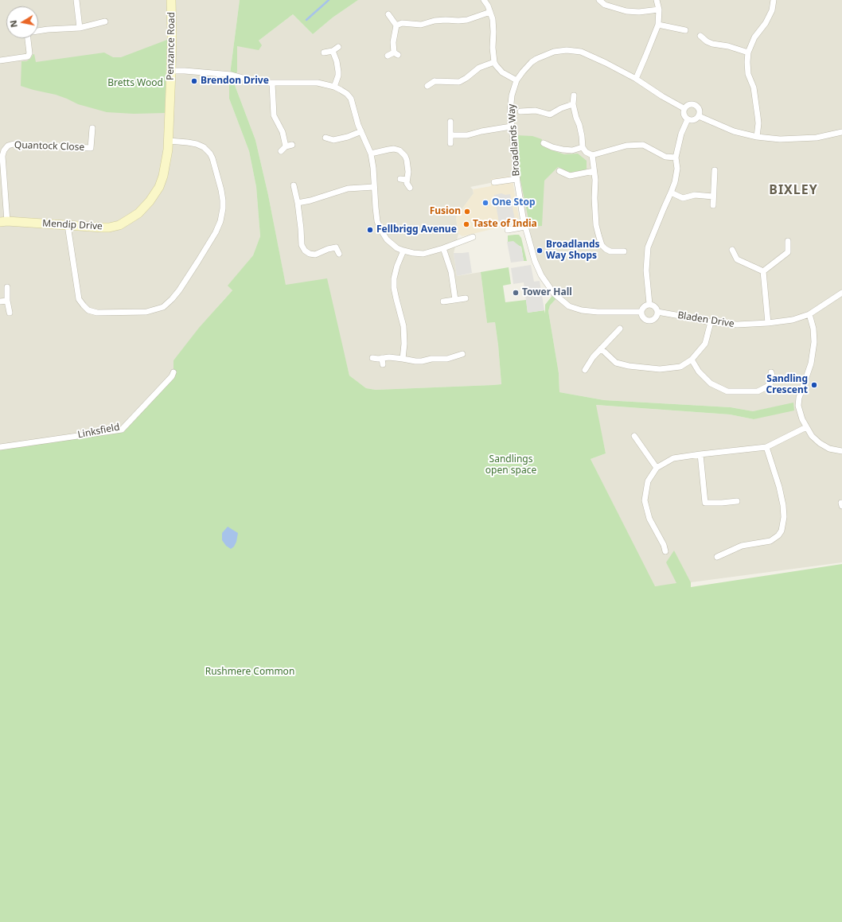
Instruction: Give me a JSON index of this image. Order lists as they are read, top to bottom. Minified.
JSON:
{"streets":{"street":["Penzance Road","Broadlands Way","Quantock Close","Mendip Drive","Bladen Drive","Linksfield"]},"crossings":[["Penzance Road","Mendip Drive"],["Broadlands Way","Bladen Drive"],["Quantock Close","Mendip Drive"]],"districts":["BIXLEY"],"parks":["Bretts Wood","Sandlings open space","Rushmere Common"],"places":["Brendon Drive","One Stop","Fusion","Taste of India","Fellbrigg Avenue","Broadlands Way Shops","Tower Hall","Sandling Crescent"],"north":"left"}
